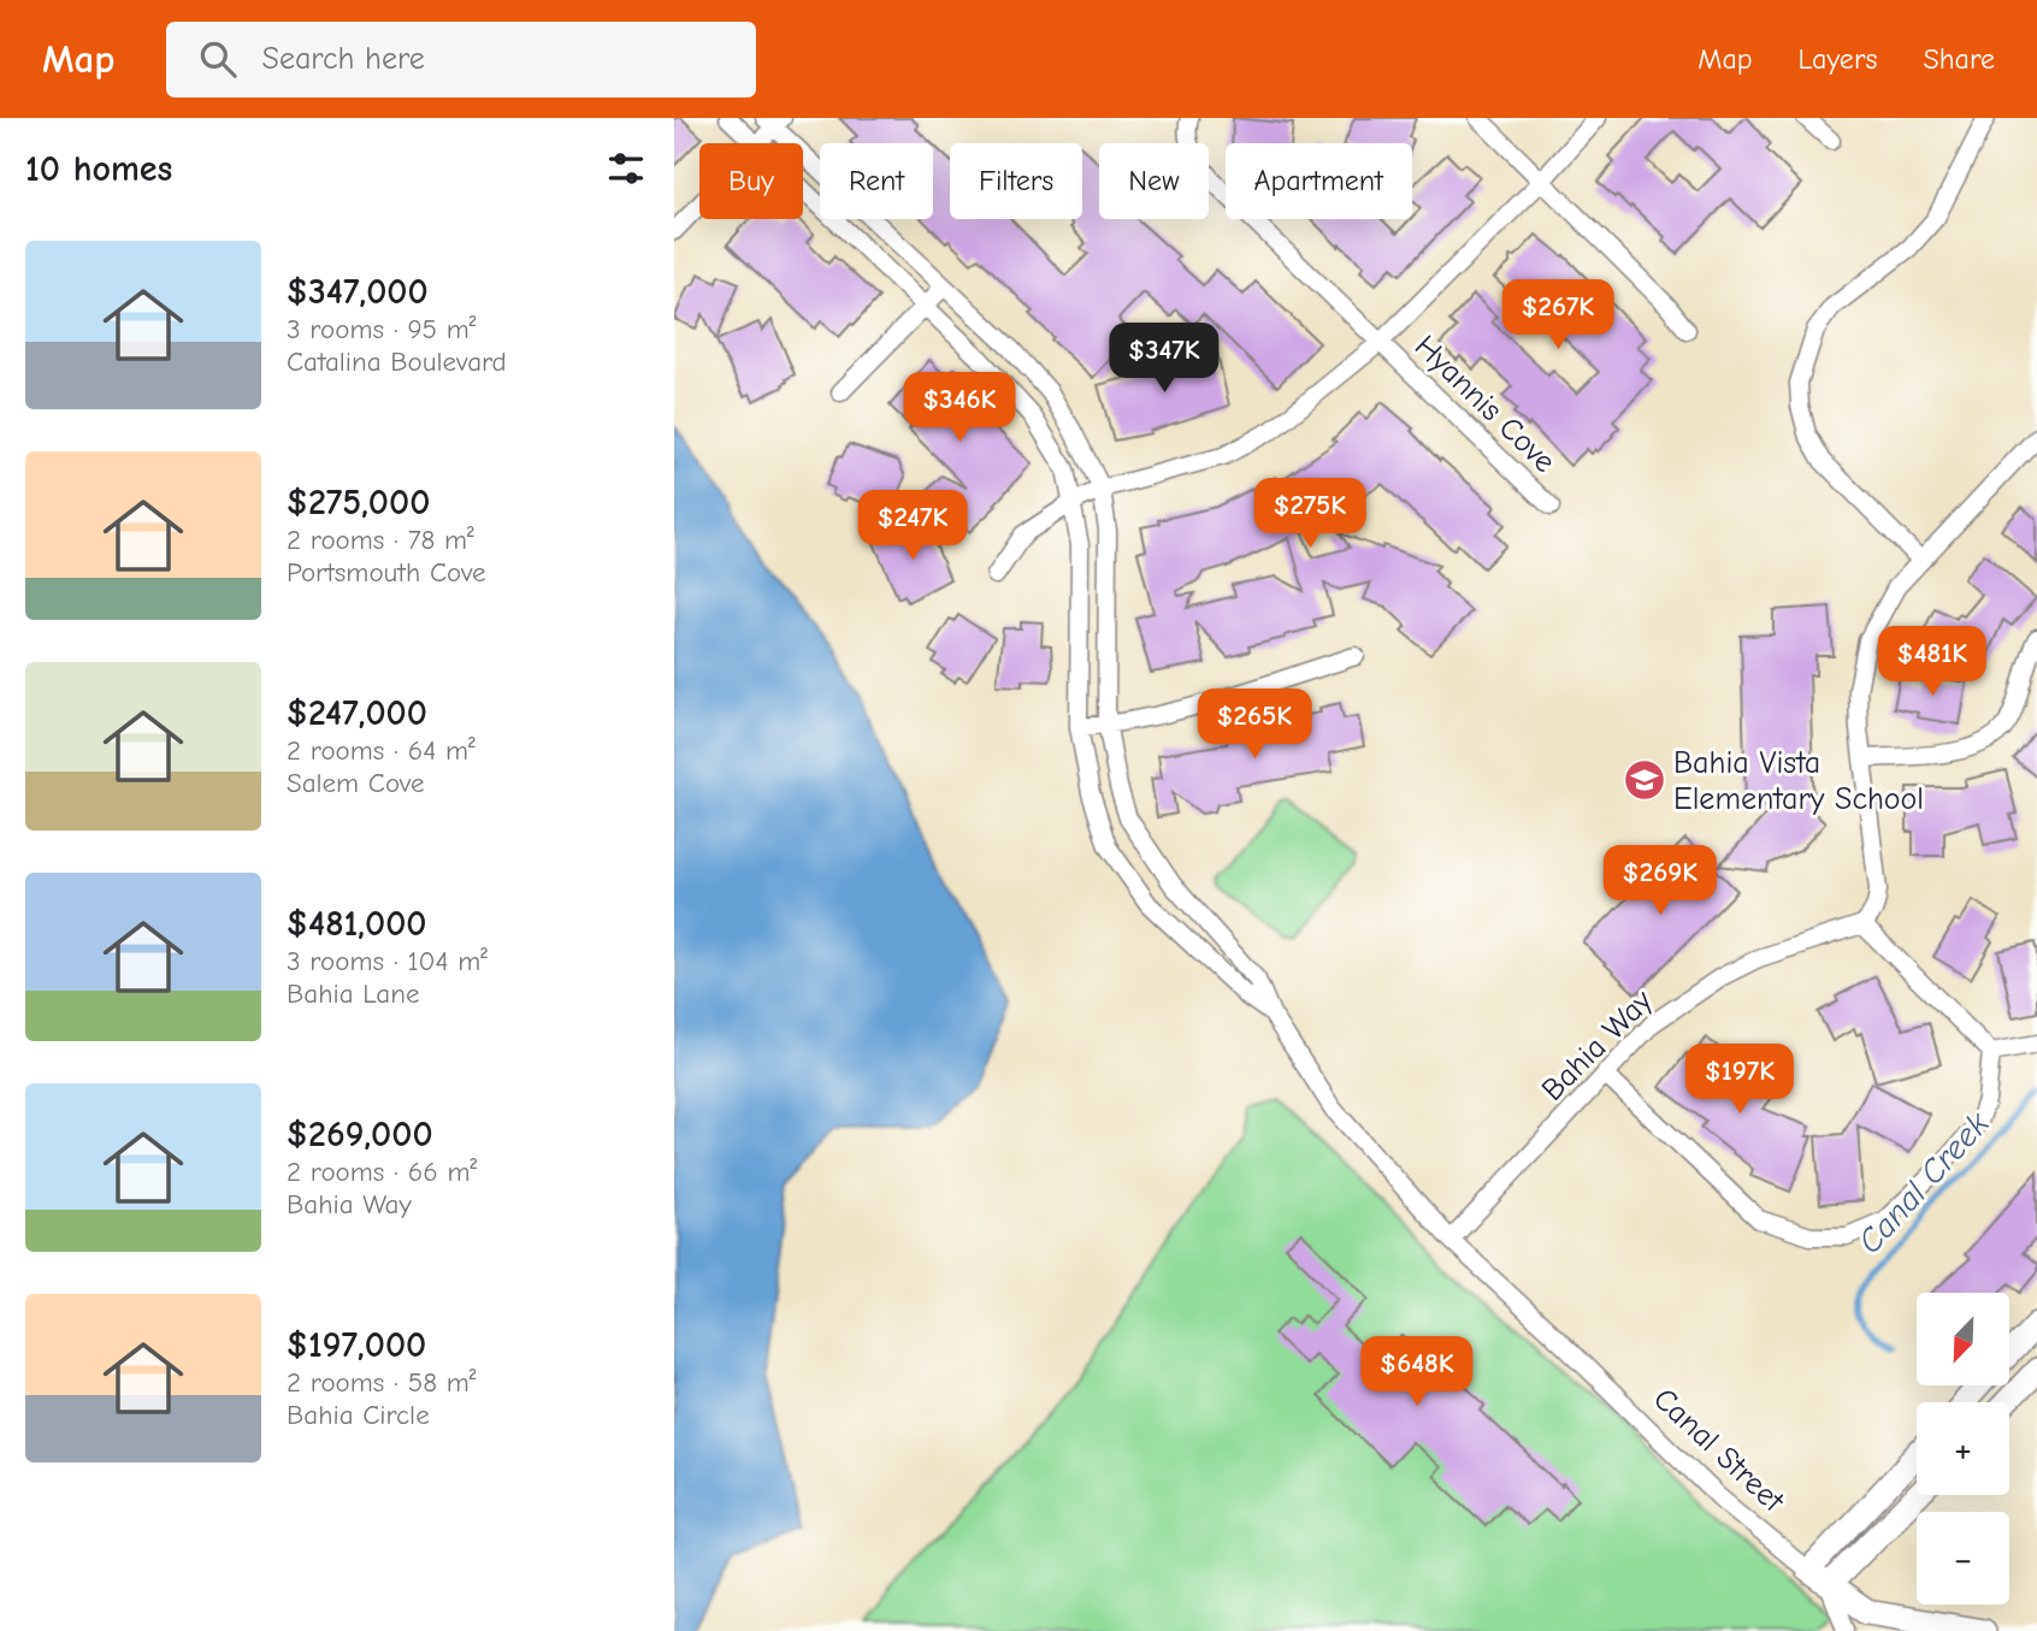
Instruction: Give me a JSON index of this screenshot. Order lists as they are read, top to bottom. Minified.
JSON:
{"streets":{"street":["Hyannis Cove","Bahia Way","Canal Street"]},"crossings":[["Bahia Way","Canal Street"]],"water":["Canal Creek"],"places":{"school or university":["Bahia Vista Elementary School"]},"north":"bottom left","page":{"header":"Map","search":"Search here","nav":["Map","Layers","Share"],"heading":"10 homes","chip":["Buy","Rent","Filters","New","Apartment"],"list":[{"name":"$347,000","note":"3 rooms · 95 m² · Catalina Boulevard"},{"name":"$275,000","note":"2 rooms · 78 m² · Portsmouth Cove"},{"name":"$247,000","note":"2 rooms · 64 m² · Salem Cove"},{"name":"$481,000","note":"3 rooms · 104 m² · Bahia Lane"},{"name":"$269,000","note":"2 rooms · 66 m² · Bahia Way"},{"name":"$197,000","note":"2 rooms · 58 m² · Bahia Circle"}],"price":["$267K","$347K","$346K","$275K","$247K","$481K","$265K","$269K","$197K","$648K"],"map_buttons":["+","−"]}}
